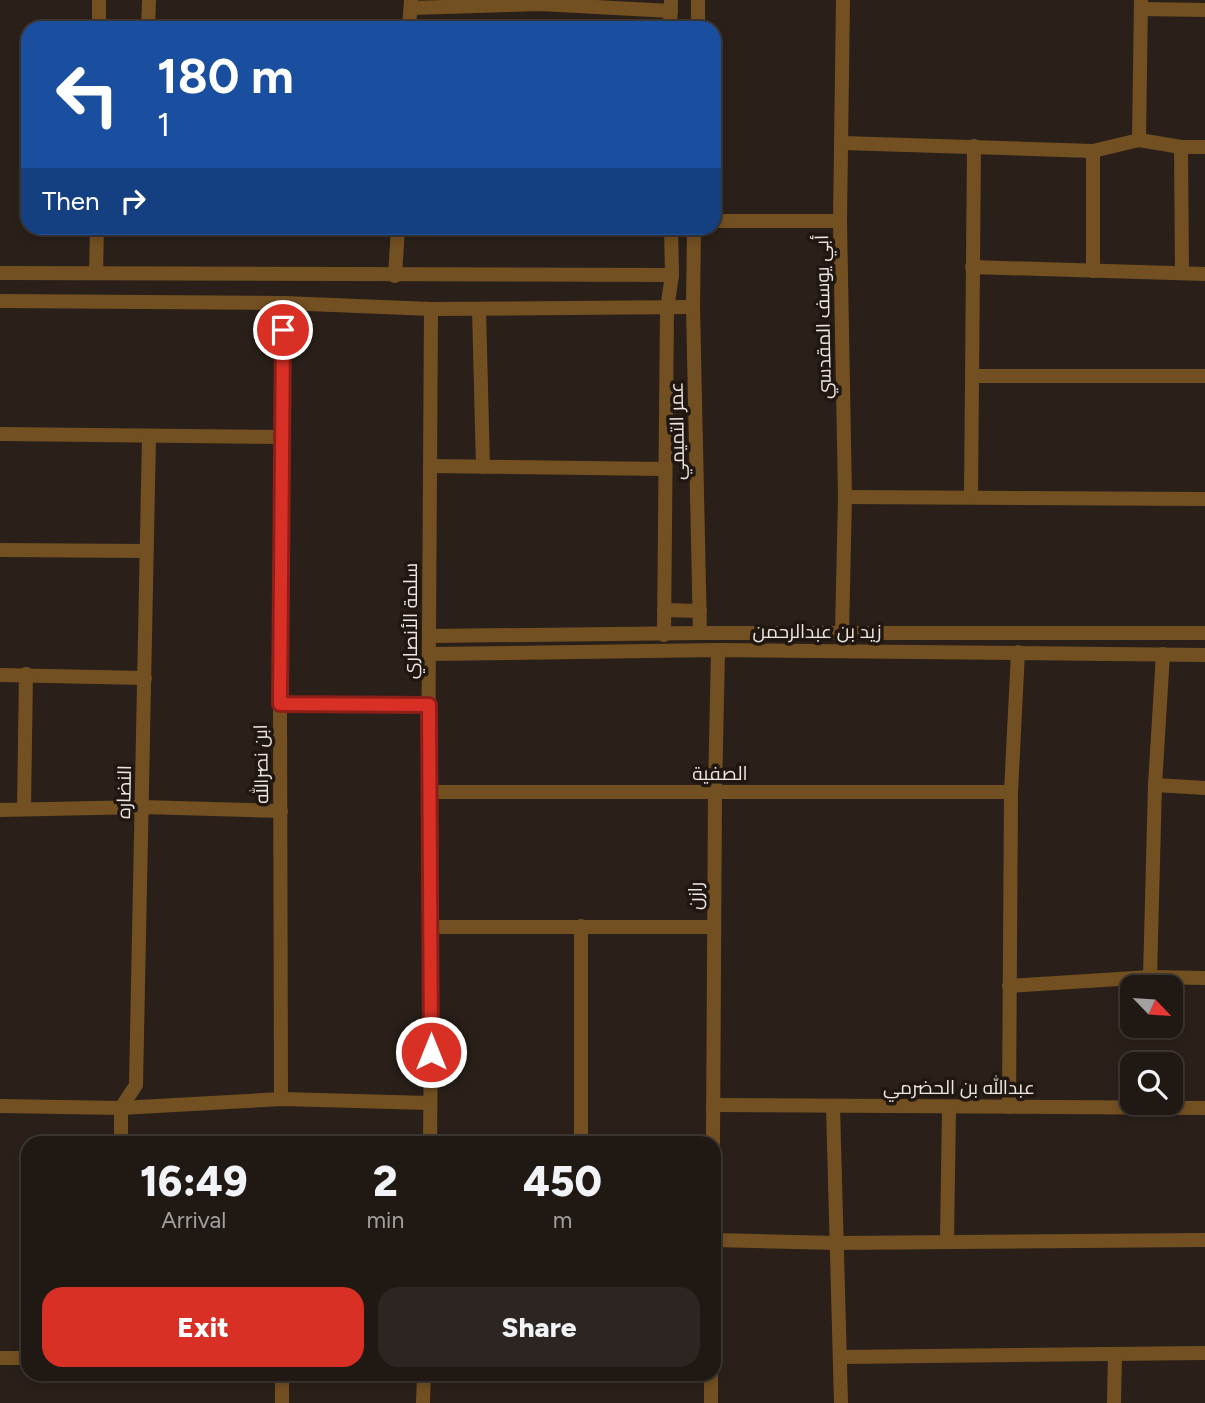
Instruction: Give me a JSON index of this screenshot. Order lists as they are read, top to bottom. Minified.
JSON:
{"streets":{"street":["أبي يوسف المقدسي","عمر التميمي","سلمة الأنصاري","زيد بن عبدالرحمن","ابن نصرالله","الصفية","النضاره","رازن","عبدالله بن الحضرمي"]},"crossings":[["أبي يوسف المقدسي","زيد بن عبدالرحمن"],["عمر التميمي","زيد بن عبدالرحمن"],["سلمة الأنصاري","زيد بن عبدالرحمن"],["سلمة الأنصاري","الصفية"],["زيد بن عبدالرحمن","رازن"],["الصفية","رازن"],["رازن","عبدالله بن الحضرمي"]],"north":"bottom right","page":{"turn":["180 m","1"],"then":"Then","eta":["16:49","Arrival","2","min","450","m"],"buttons":["Exit","Share"]}}
